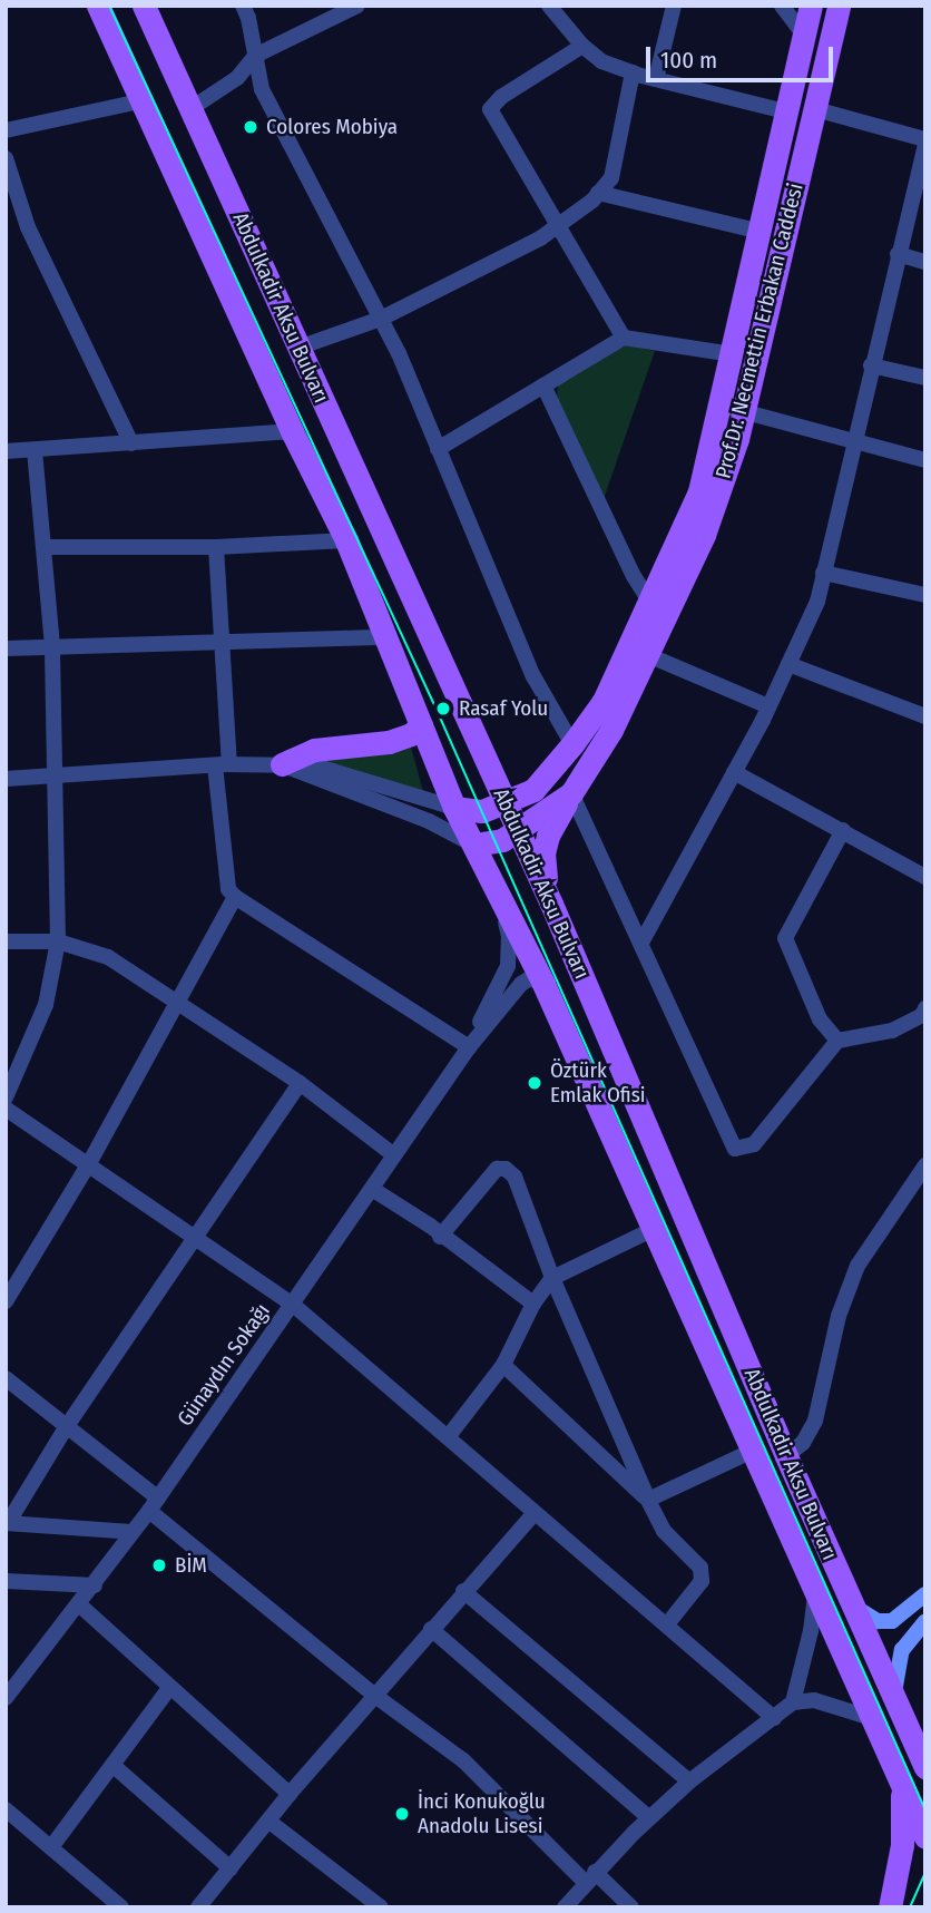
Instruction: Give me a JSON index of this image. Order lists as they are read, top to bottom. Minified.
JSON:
{"streets":{"main road":["Abdulkadir Aksu Bulvarı","Prof.Dr. Necmettin Erbakan Caddesi"],"street":["Günaydın Sokağı"]},"crossings":[["Abdulkadir Aksu Bulvarı","Prof.Dr. Necmettin Erbakan Caddesi"]],"places":["Colores Mobiya","Rasaf Yolu","Öztürk Emlak Ofisi","BİM","İnci Konukoğlu Anadolu Lisesi"],"scale_bar":"100 m"}
